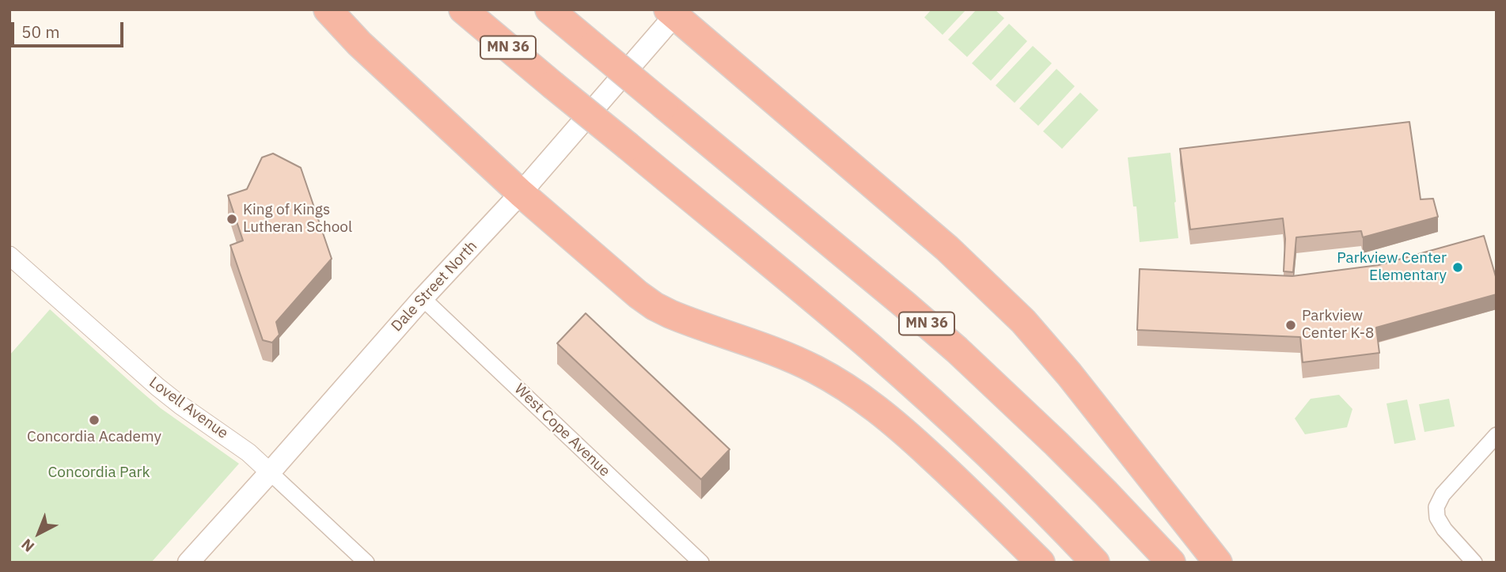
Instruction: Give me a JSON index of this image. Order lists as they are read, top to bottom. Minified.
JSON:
{"streets":{"highway":["MN 36"],"main road":["Dale Street North"],"street":["Lovell Avenue","West Cope Avenue"]},"crossings":[["Dale Street North","Lovell Avenue"],["Dale Street North","West Cope Avenue"]],"parks":["Concordia Park"],"places":["King of Kings Lutheran School","Parkview Center Elementary","Parkview Center K-8","Concordia Academy"],"scale_bar":"50 m","north":"bottom left"}
